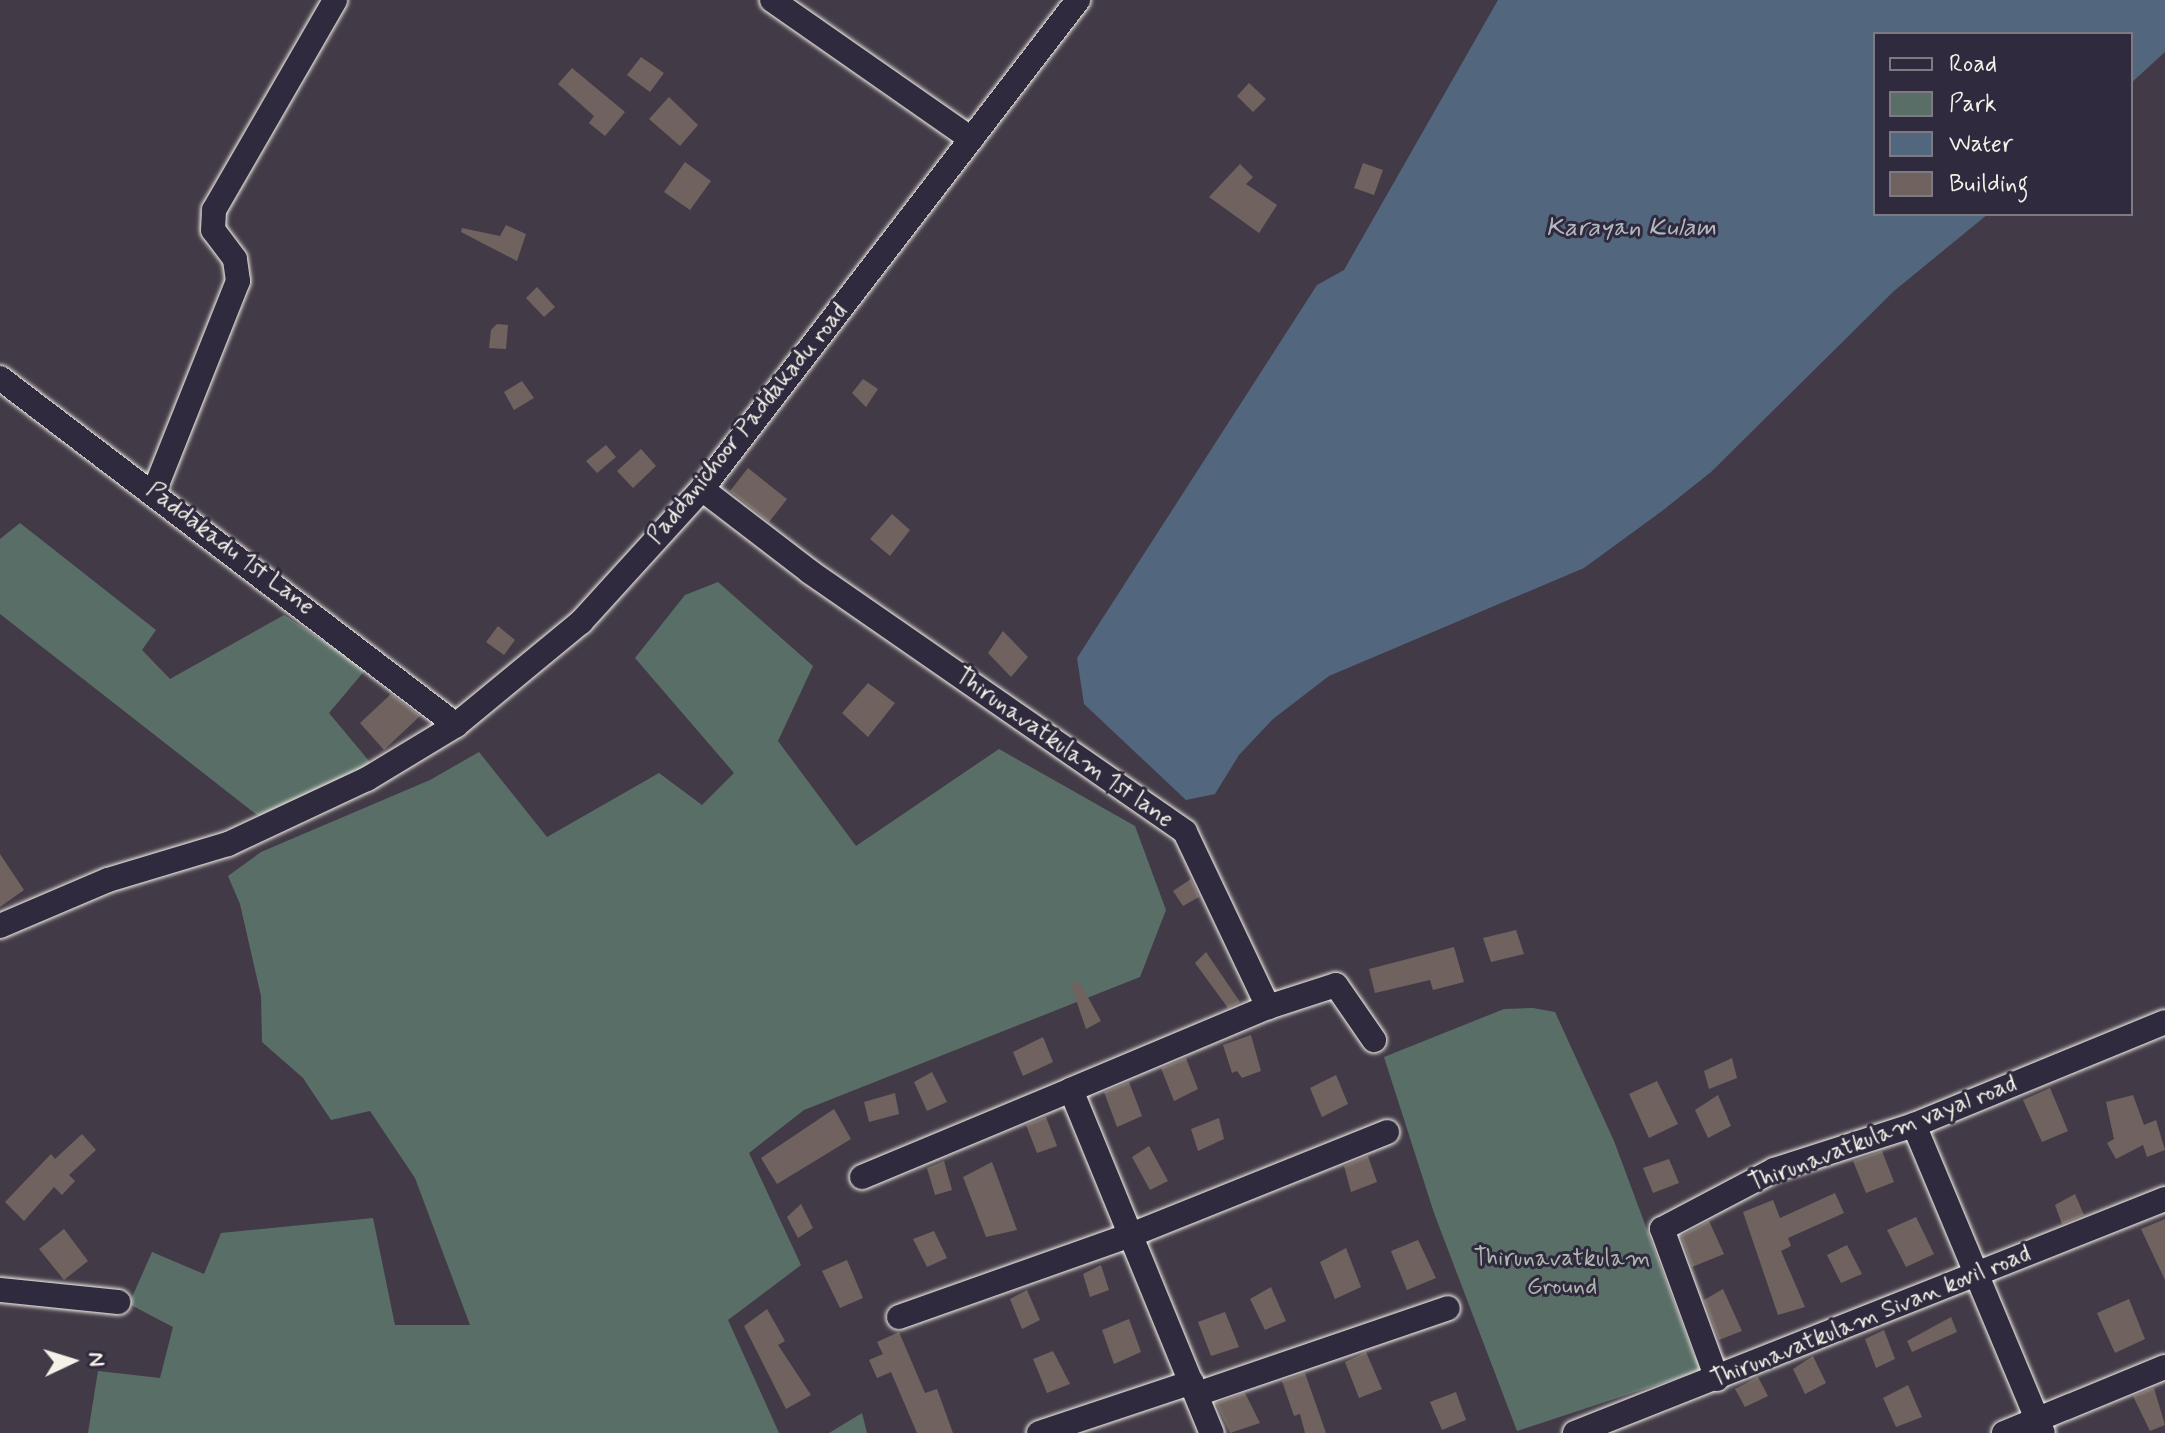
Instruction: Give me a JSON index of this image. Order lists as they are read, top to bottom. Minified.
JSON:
{"streets":{"street":["Paddanichoor Paddakadu road","Paddakadu 1st Lane","Thirunavatkulam 1st lane","Thirunavatkulam vayal road","Thirunavatkulam Sivan kovil road"]},"crossings":[["Paddanichoor Paddakadu road","Paddakadu 1st Lane"],["Paddanichoor Paddakadu road","Thirunavatkulam 1st lane"],["Thirunavatkulam vayal road","Thirunavatkulam Sivan kovil road"]],"water":["Karayan Kulam"],"parks":["Thirunavatkulam Ground"],"legend":["Road","Park","Water","Building"],"north":"right"}
